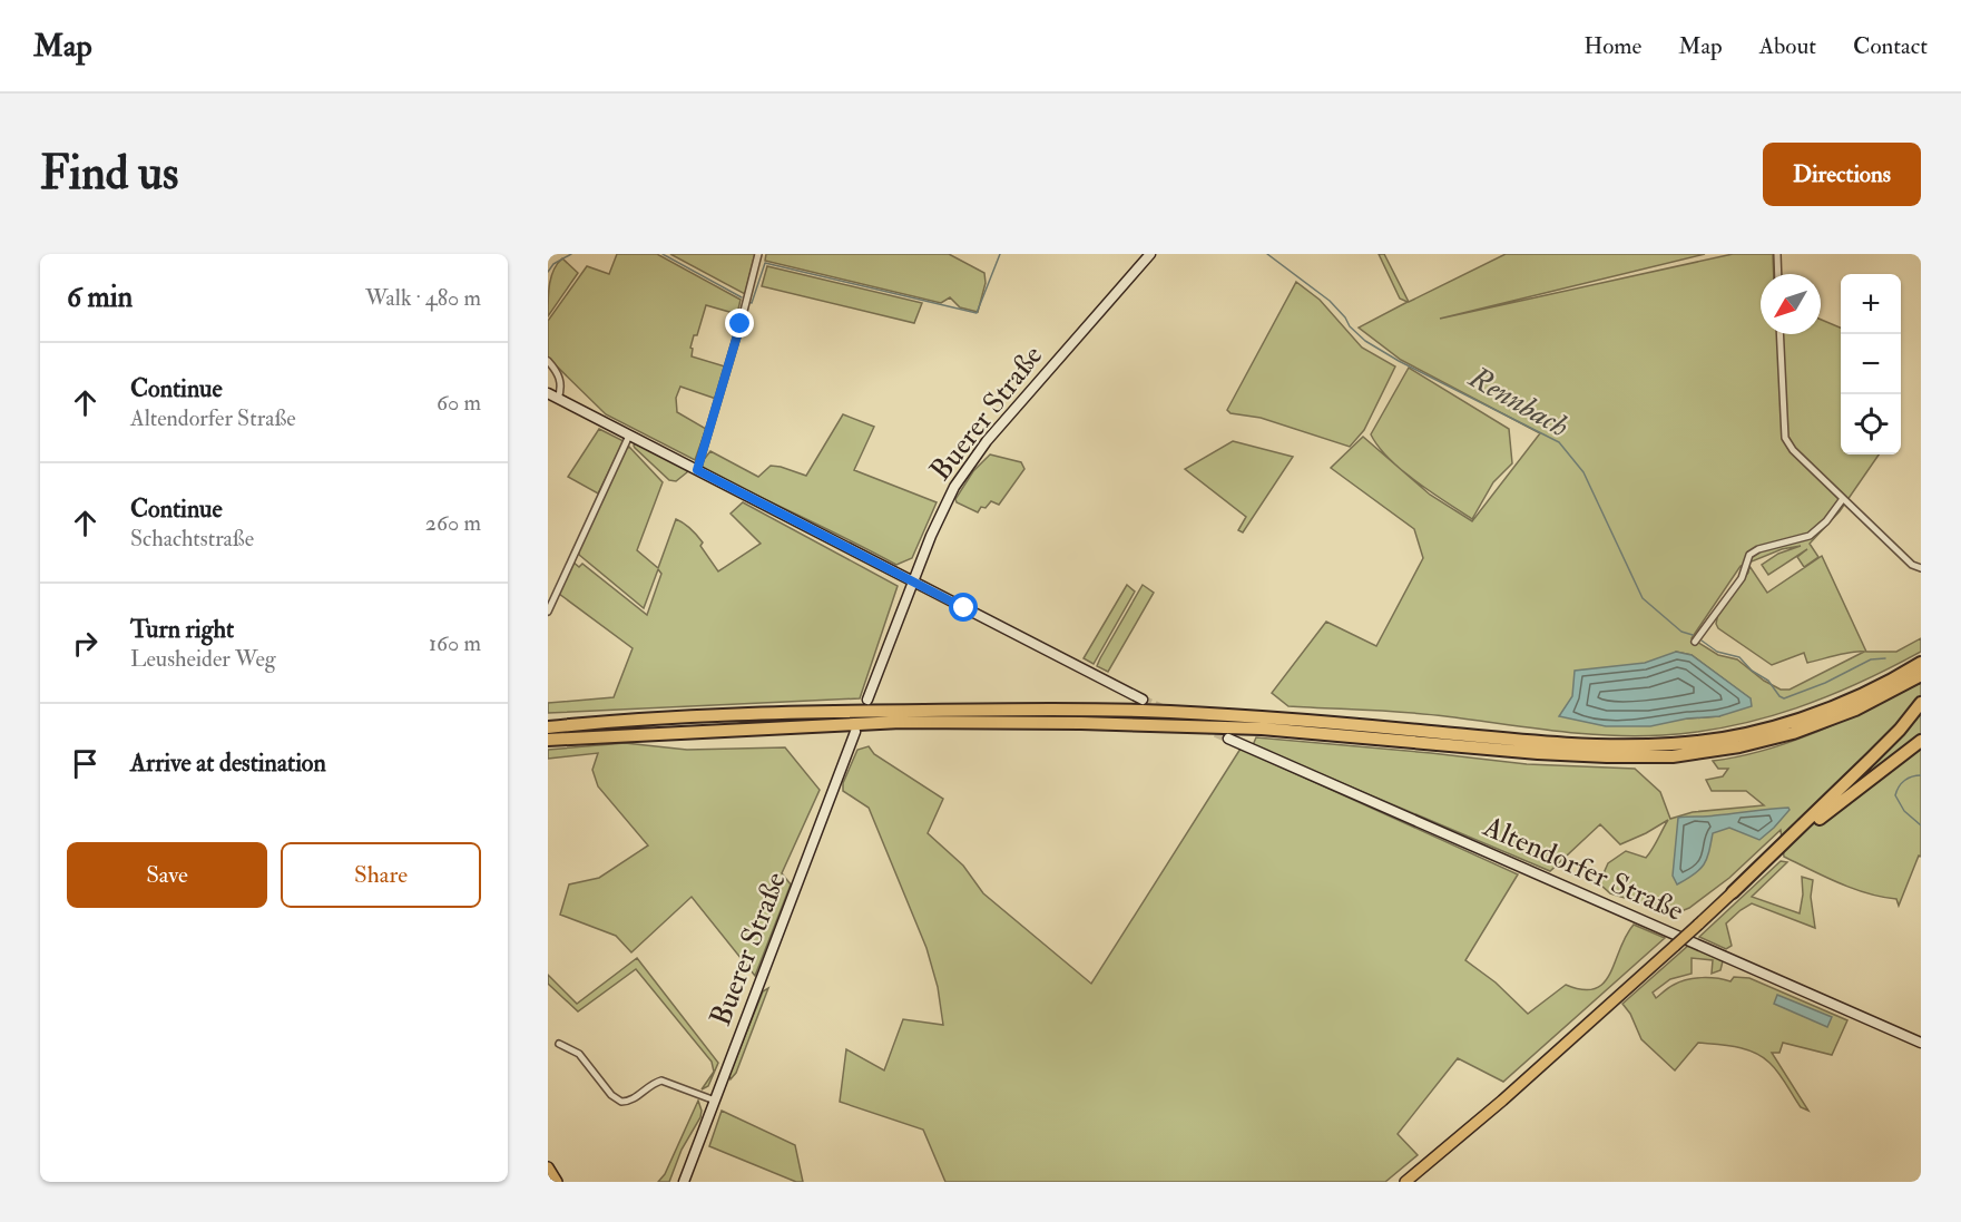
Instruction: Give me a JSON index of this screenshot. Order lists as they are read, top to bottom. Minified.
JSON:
{"streets":{"street":["Buerer Straße","Altendorfer Straße"]},"water":["Rennbach"],"north":"bottom left","page":{"header":"Map","nav":["Home","Map","About","Contact"],"buttons":["Directions",["Save","Share"]],"title":"Find us","heading":["6 min","Walk · 480 m"],"map_buttons":["+","−"],"list":[["Continue","Altendorfer Straße","60 m"],["Continue","Schachtstraße","260 m"],["Turn right","Leusheider Weg","160 m"],"Arrive at destination"]}}
